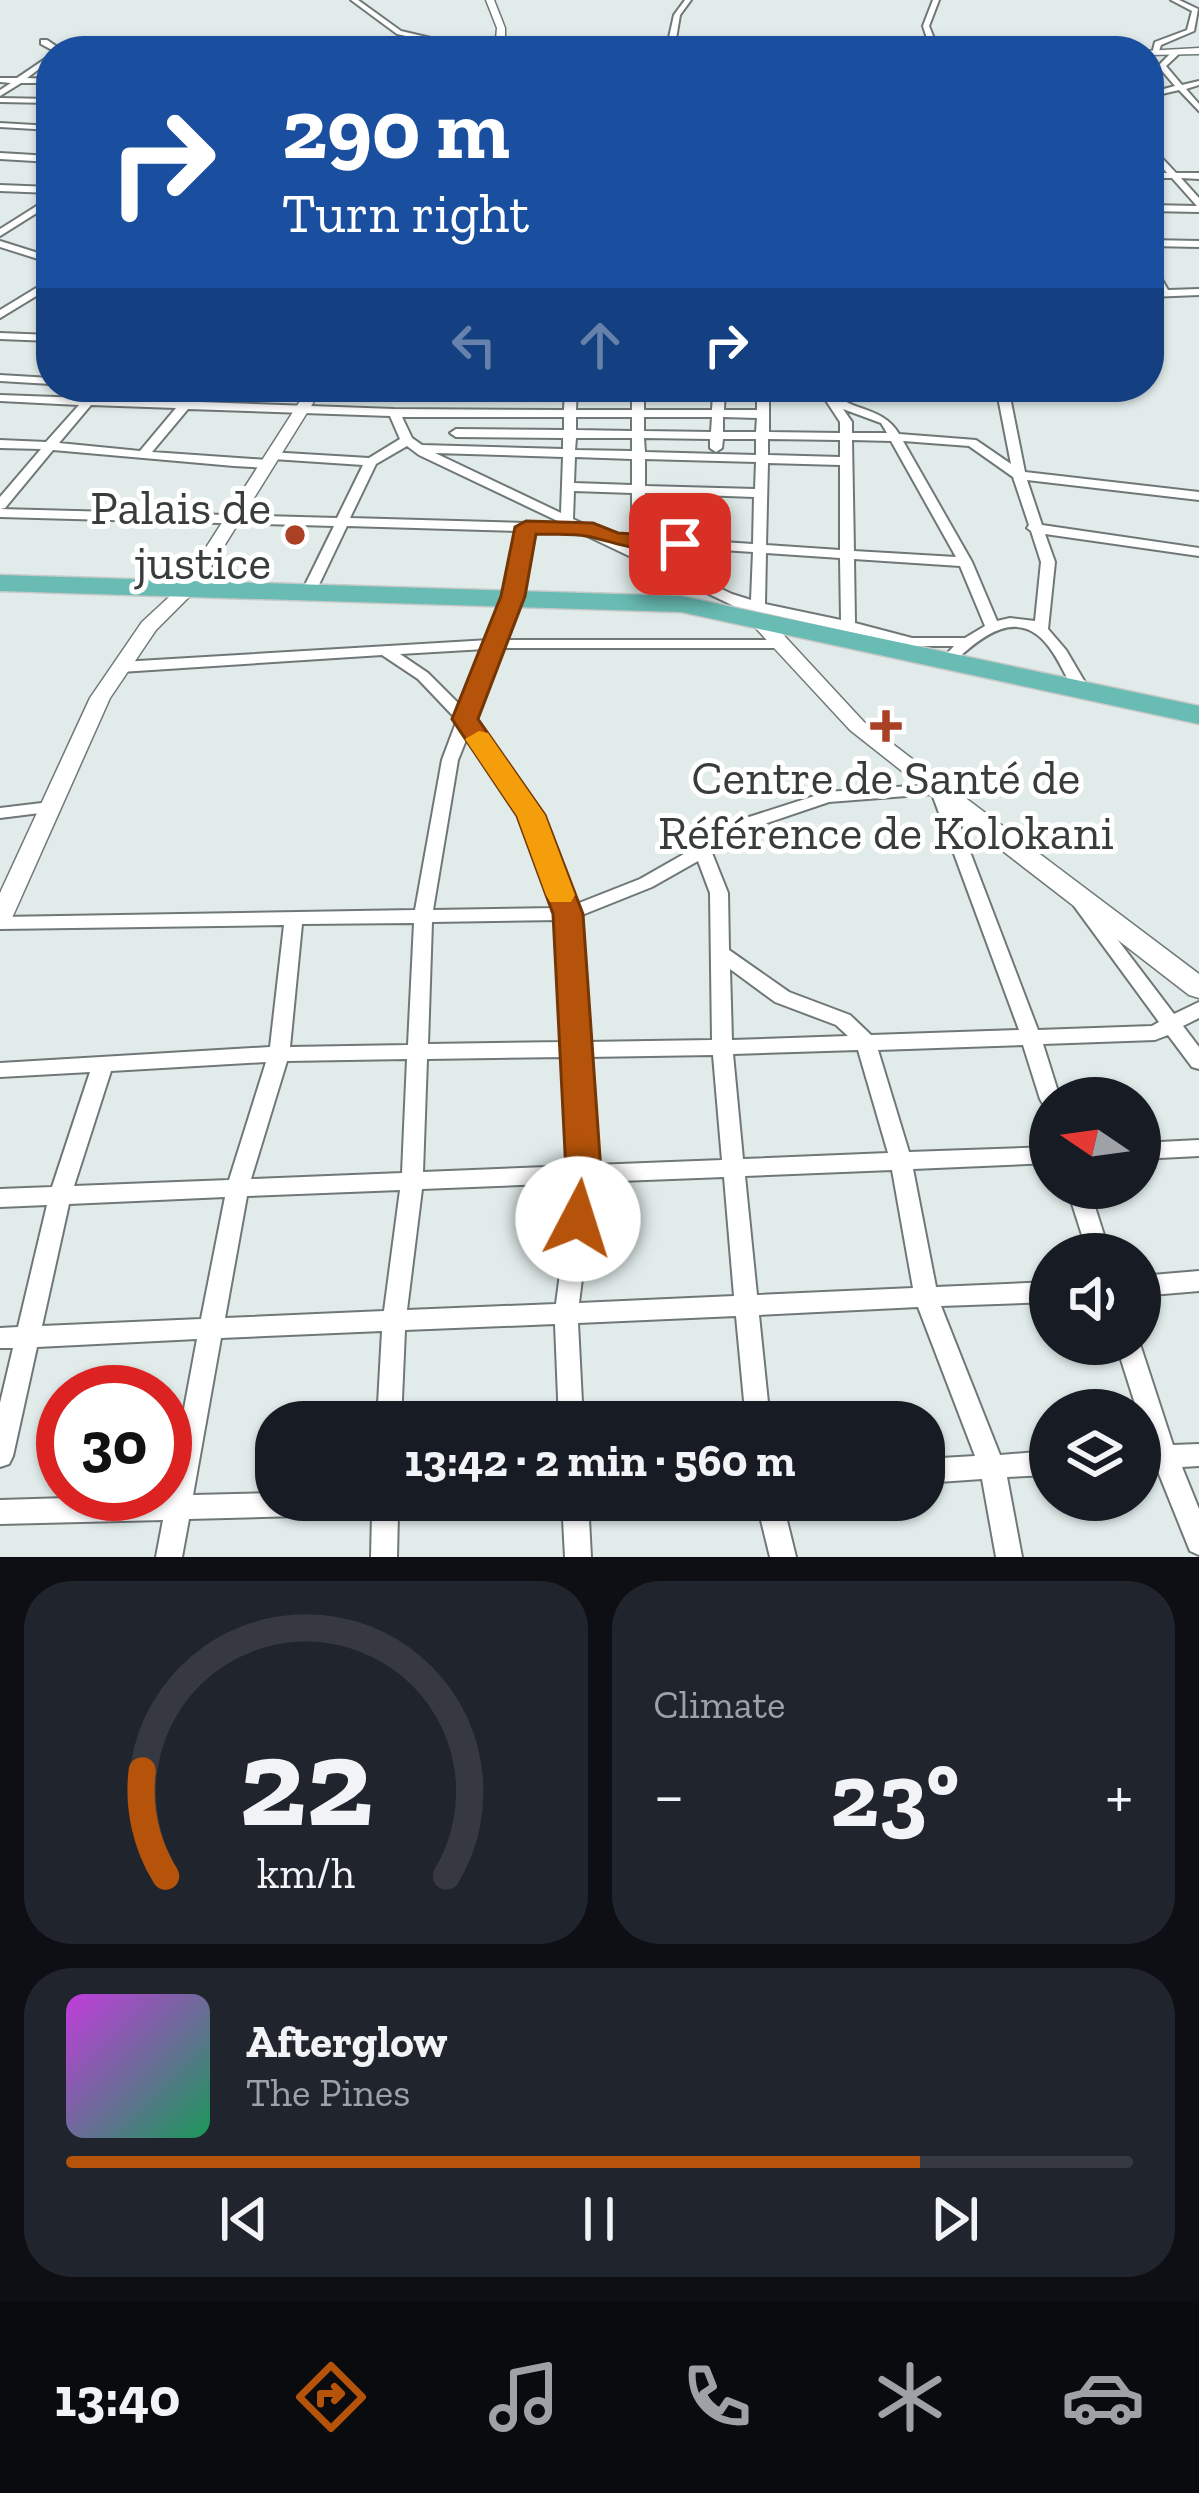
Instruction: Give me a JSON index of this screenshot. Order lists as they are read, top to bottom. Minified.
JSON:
{"places":{"other":["Palais de justice"],"health":["Centre de Santé de Référence de Kolokani"]},"north":"left","page":{"turn":["290 m","Turn right"],"limit":"30","trip":"13:42 · 2 min · 560 m","tile":"Climate","heat":["−","23°","+"],"song":["Afterglow","The Pines"],"tabs":"13:40","gauge":["22","km/h"]}}
